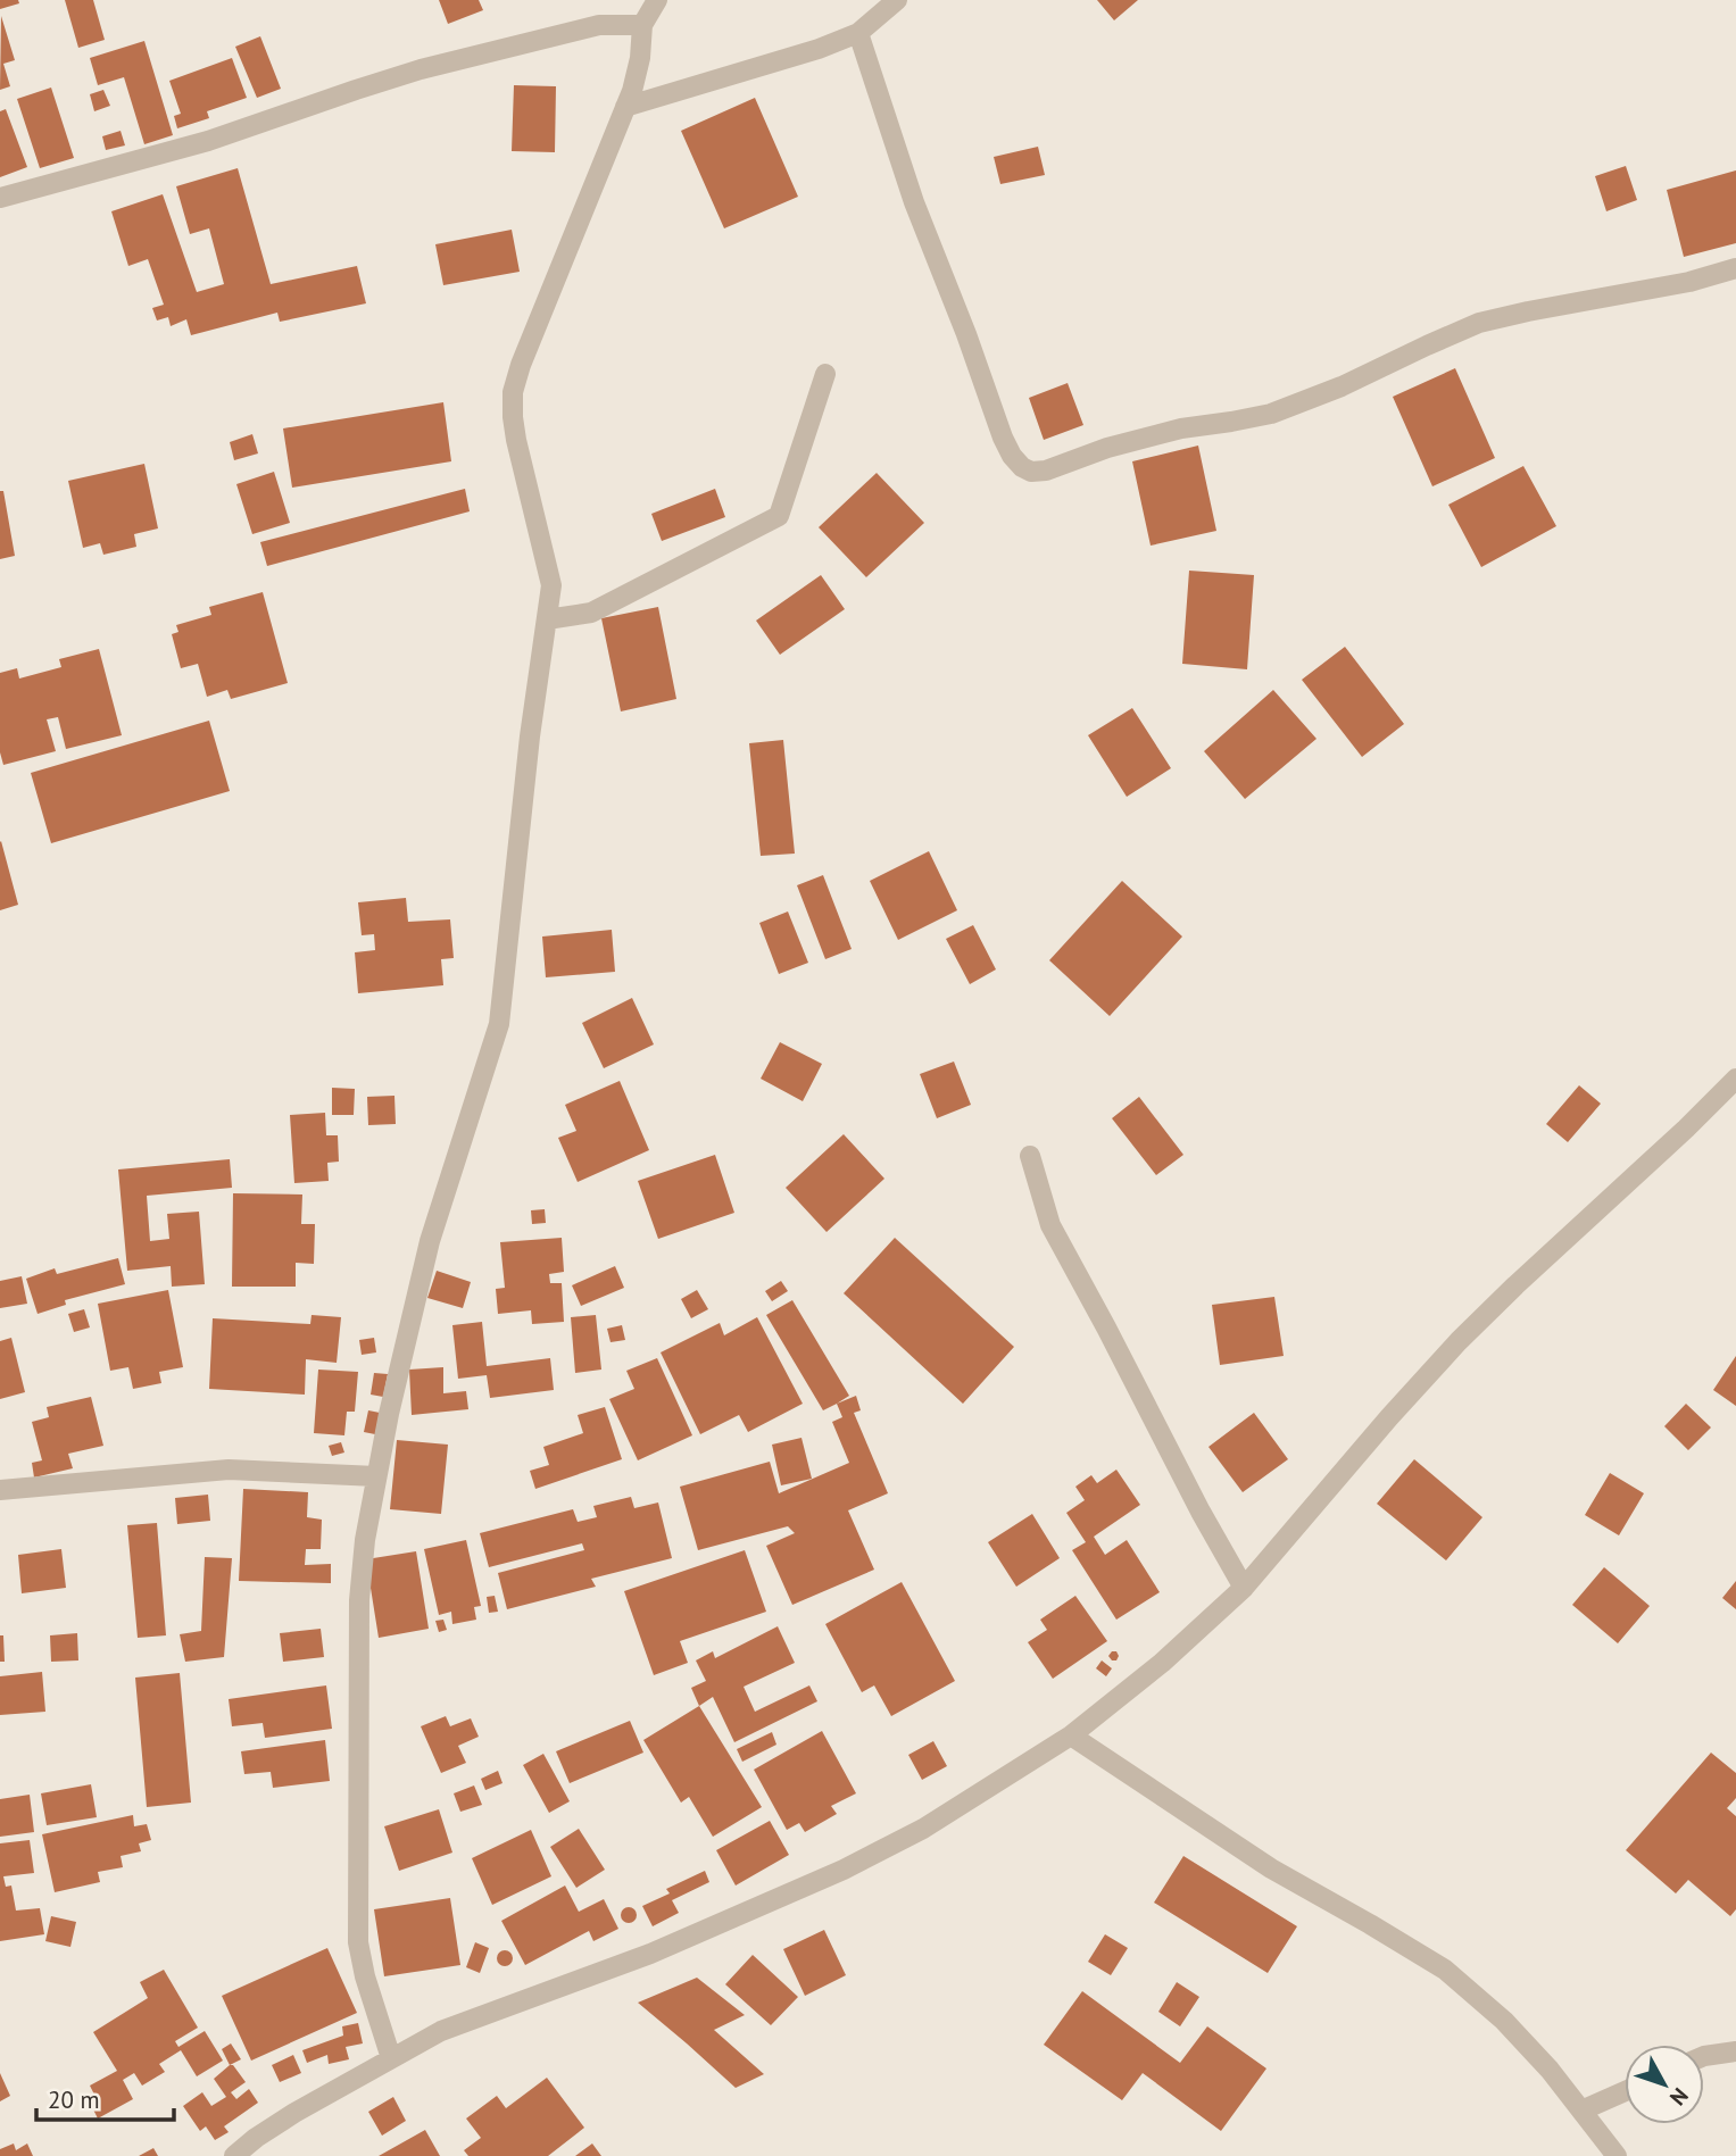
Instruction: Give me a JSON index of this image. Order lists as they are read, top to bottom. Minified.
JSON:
{"scale_bar":"20 m","north":"bottom right"}
